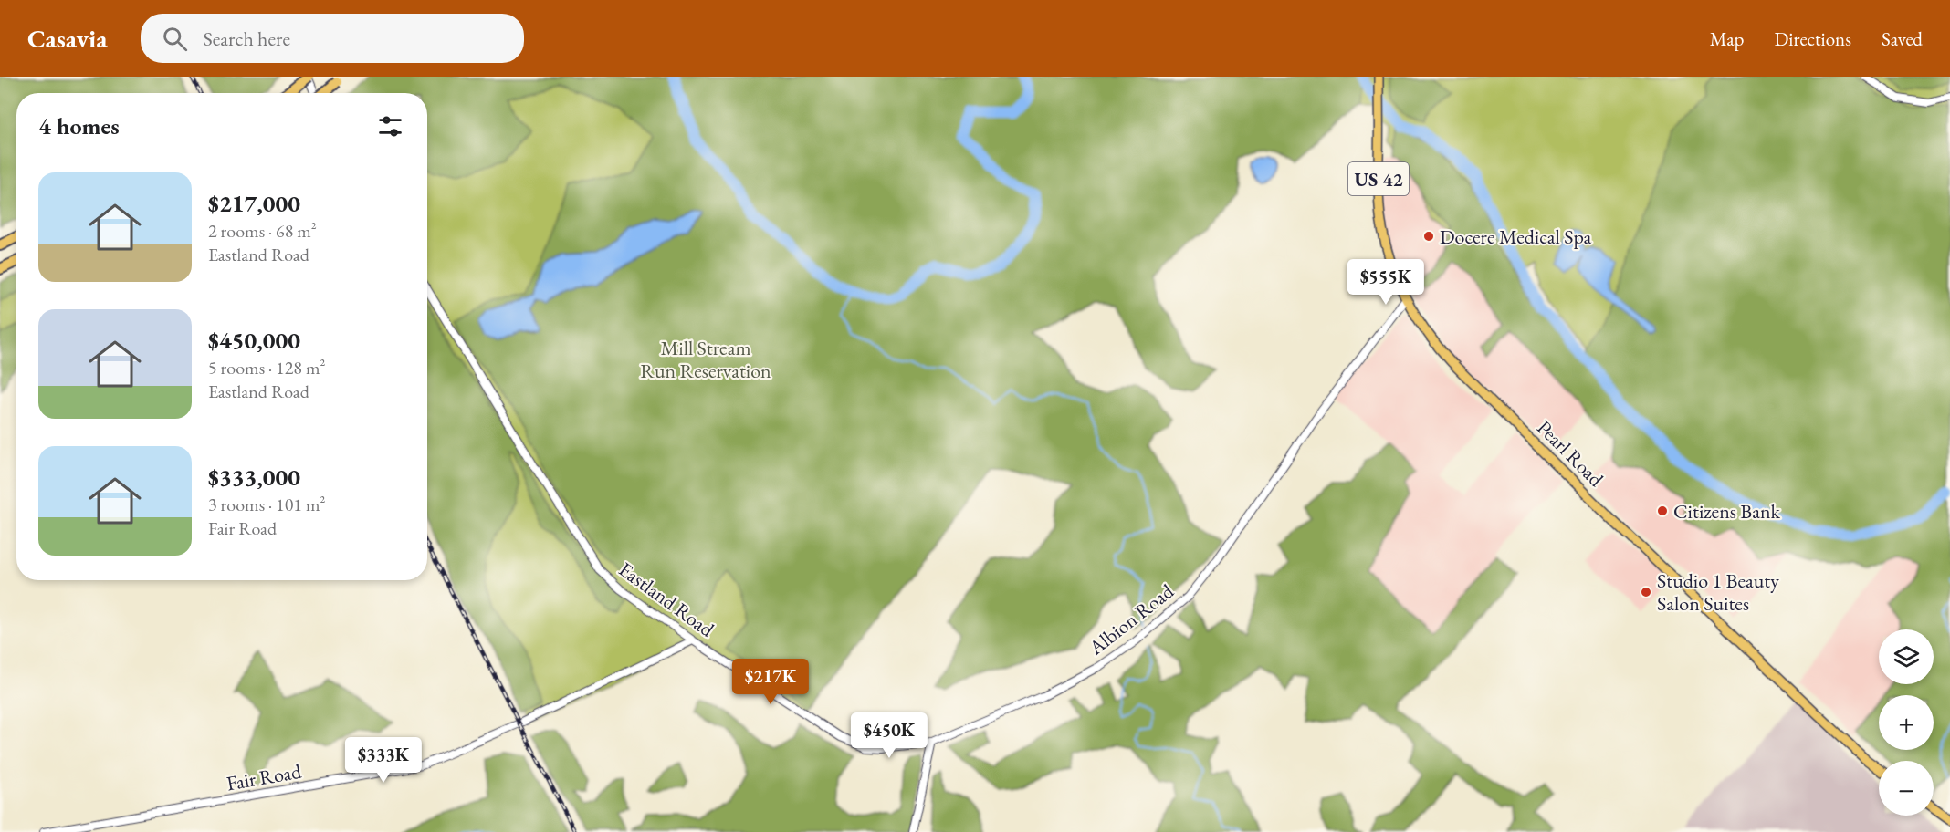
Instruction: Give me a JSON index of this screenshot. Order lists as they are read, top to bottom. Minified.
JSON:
{"streets":{"main road":["US 42","Pearl Road"],"street":["Eastland Road","Albion Road","Fair Road"]},"crossings":[["Pearl Road","Albion Road"],["Eastland Road","Albion Road"],["Eastland Road","Fair Road"]],"parks":["Mill Stream Run Reservation"],"places":["Docere Medical Spa","Citizens Bank","Studio 1 Beauty Salon Suites"],"page":{"header":"Casavia","search":"Search here","nav":["Map","Directions","Saved"],"heading":"4 homes","list":[{"name":"$217,000","note":"2 rooms · 68 m² · Eastland Road"},{"name":"$450,000","note":"5 rooms · 128 m² · Eastland Road"},{"name":"$333,000","note":"3 rooms · 101 m² · Fair Road"}],"price":["$555K","$217K","$450K","$333K"],"map_buttons":["+","−"]}}
